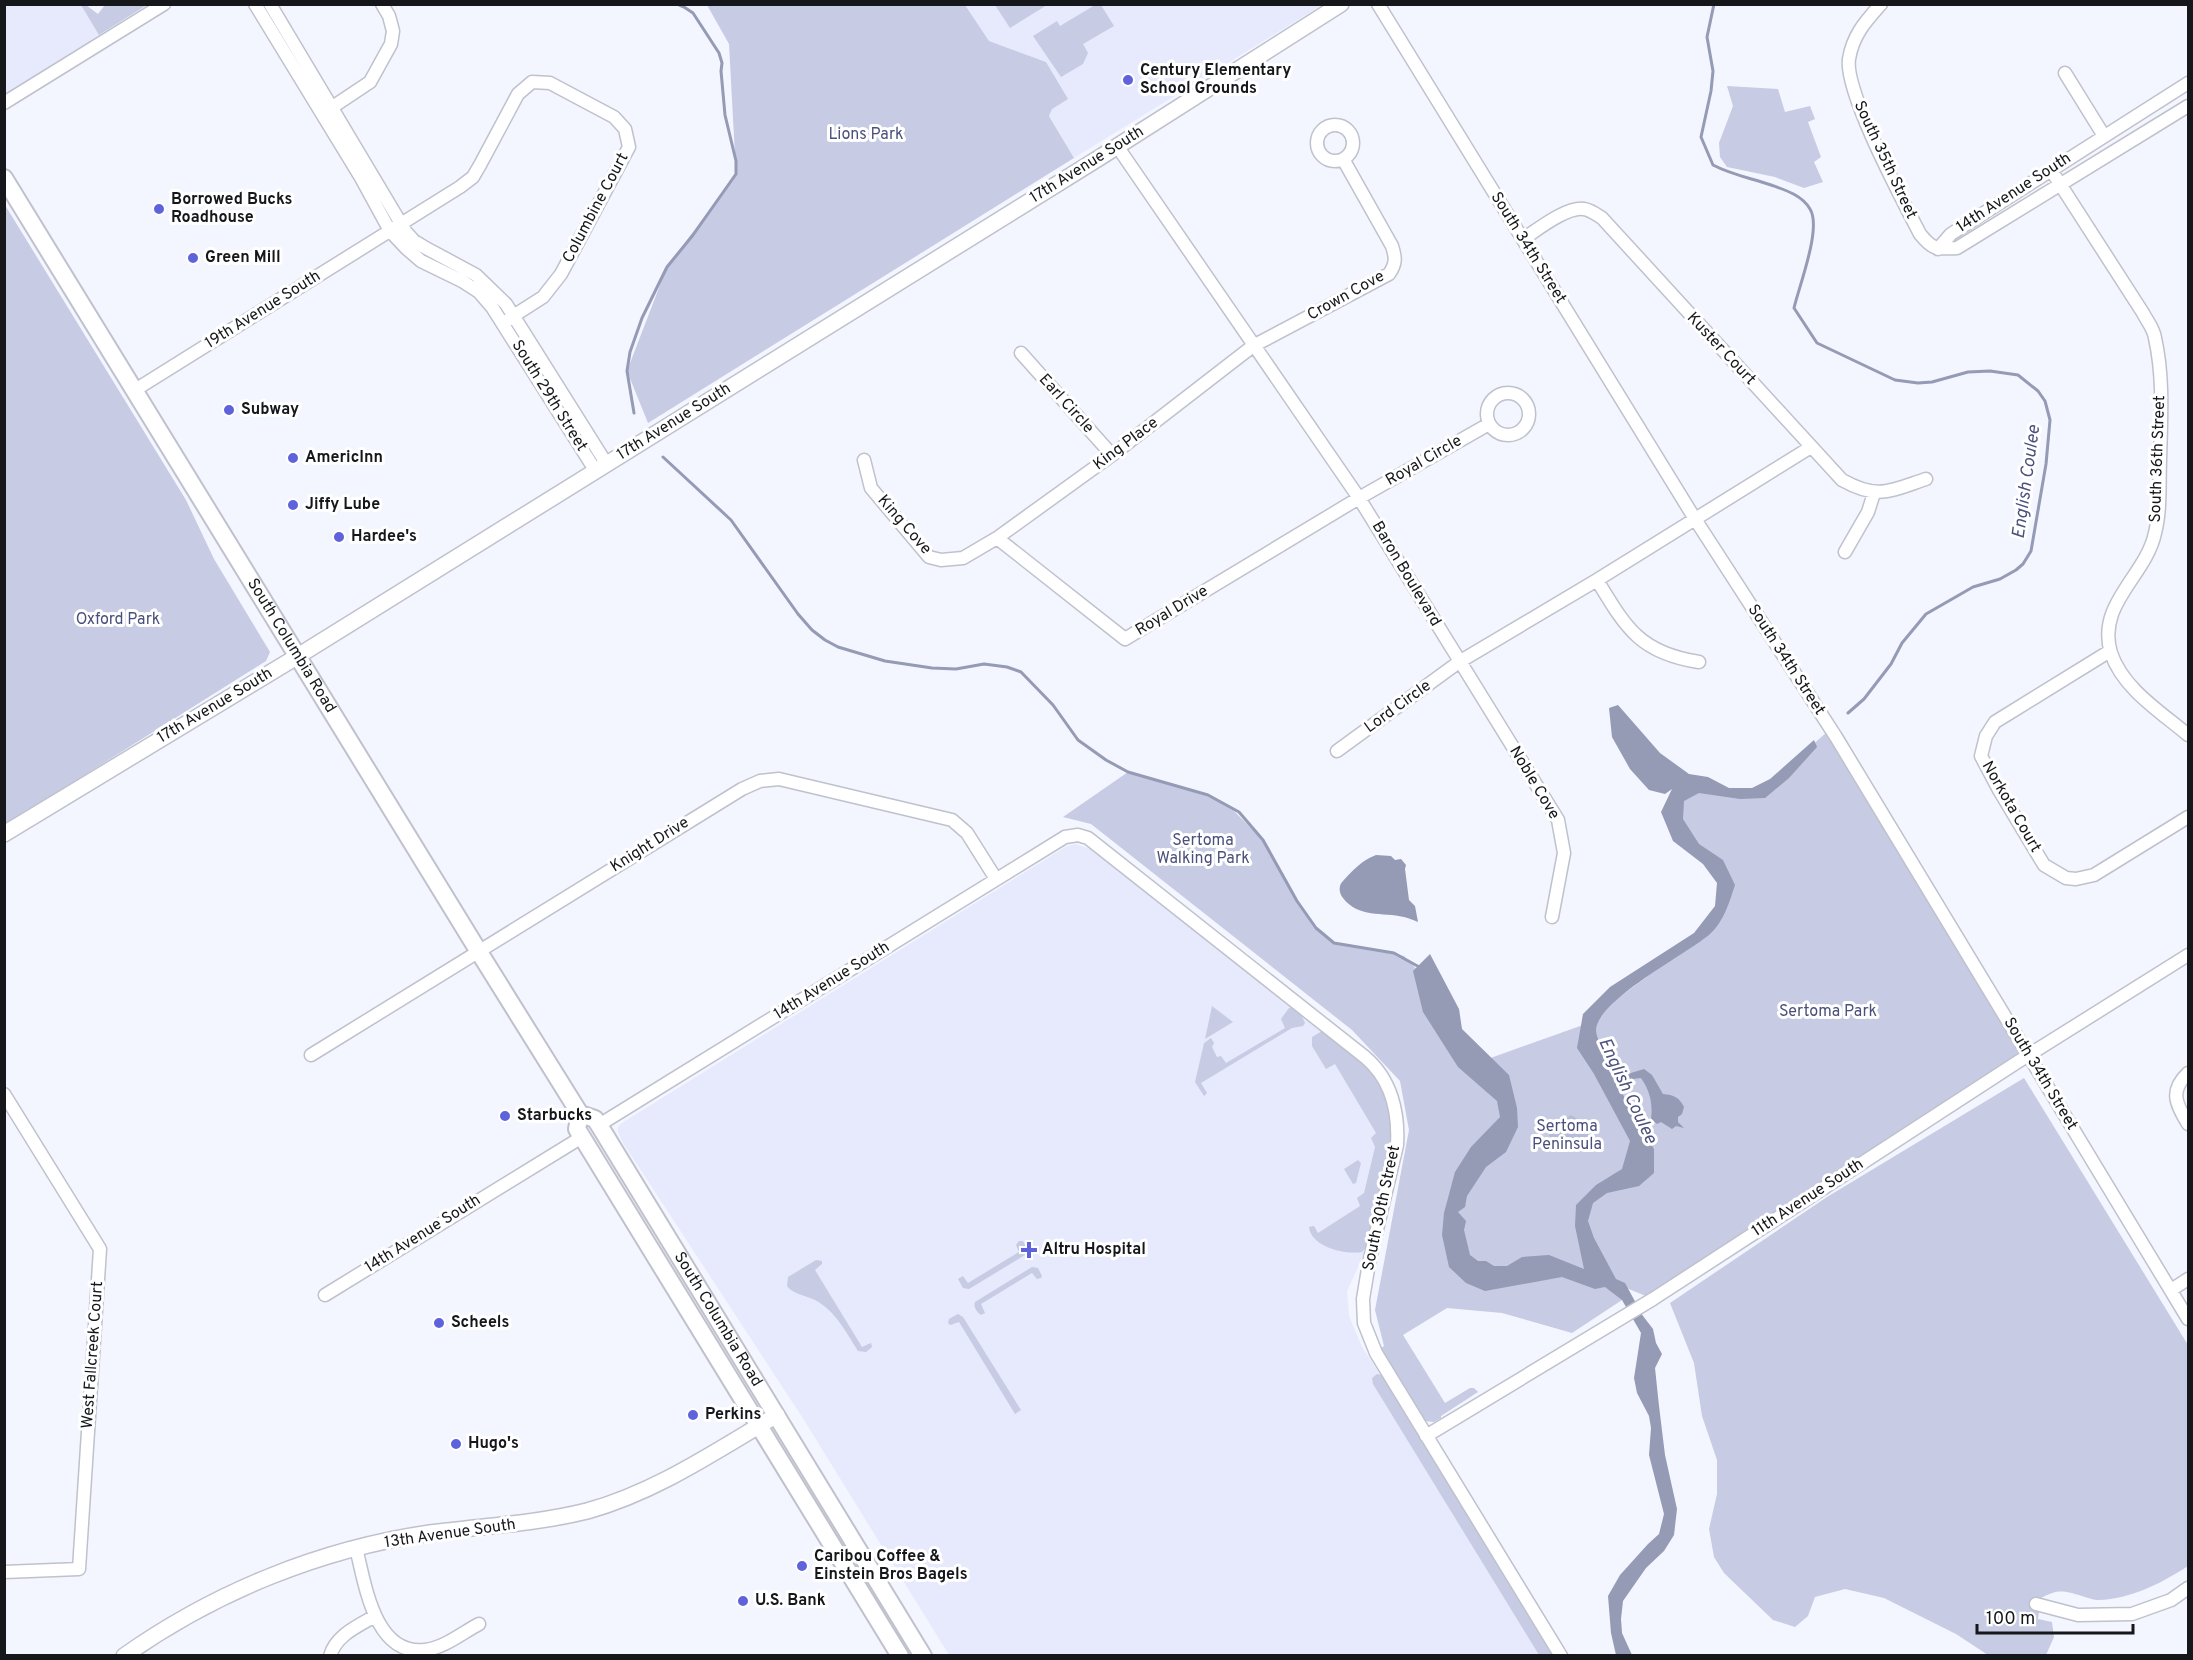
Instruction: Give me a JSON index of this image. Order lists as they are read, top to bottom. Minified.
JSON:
{"streets":{"main road":["South Columbia Road"],"street":["South 35th Street","17th Avenue South","14th Avenue South","Columbine Court","South 34th Street","Crown Cove","19th Avenue South","Kuster Court","South 29th Street","Earl Circle","King Place","South 36th Street","Royal Circle","King Cove","Baron Boulevard","Royal Drive","Lord Circle","Noble Cove","Norkota Court","Knight Drive","11th Avenue South","South 30th Street","West Fallcreek Court","13th Avenue South"]},"crossings":[["South 35th Street","14th Avenue South"],["17th Avenue South","South 29th Street"],["17th Avenue South","Baron Boulevard"],["17th Avenue South","South Columbia Road"],["14th Avenue South","South 36th Street"],["14th Avenue South","South Columbia Road"],["14th Avenue South","Knight Drive"],["14th Avenue South","South 30th Street"],["Columbine Court","South 29th Street"],["South 34th Street","Kuster Court"],["South 34th Street","11th Avenue South"],["Crown Cove","King Place"],["Crown Cove","Baron Boulevard"],["19th Avenue South","South 29th Street"],["19th Avenue South","South Columbia Road"],["Earl Circle","King Place"],["King Place","King Cove"],["King Place","Baron Boulevard"],["King Place","Royal Drive"],["South 36th Street","Norkota Court"],["Royal Circle","Baron Boulevard"],["Royal Circle","Royal Drive"],["King Cove","Royal Drive"],["Baron Boulevard","Royal Drive"],["Baron Boulevard","Lord Circle"],["Baron Boulevard","Noble Cove"],["South Columbia Road","Knight Drive"],["South Columbia Road","13th Avenue South"],["Lord Circle","Noble Cove"],["11th Avenue South","South 30th Street"]],"water":["English Coulee"],"parks":["Lions Park","Oxford Park","Sertoma Walking Park","Sertoma Park","Sertoma Peninsula"],"places":{"other":["Century Elementary School Grounds","Borrowed Bucks Roadhouse","Green Mill","Subway","AmericInn","Jiffy Lube","Hardee's","Starbucks","Scheels","Perkins","Hugo's","Caribou Coffee & Einstein Bros Bagels","U.S. Bank"],"health":["Altru Hospital"]},"scale_bar":"100 m"}
